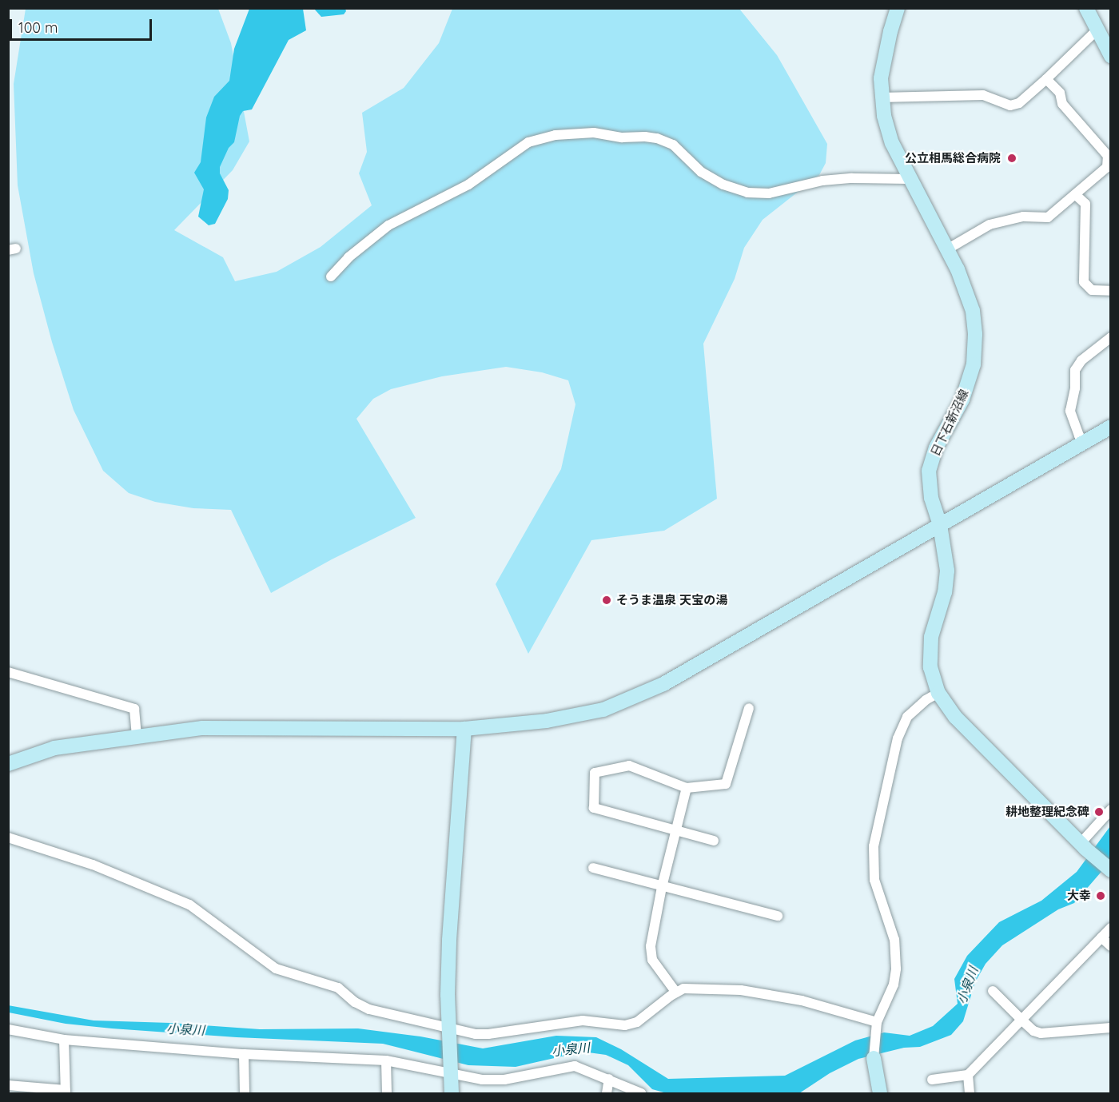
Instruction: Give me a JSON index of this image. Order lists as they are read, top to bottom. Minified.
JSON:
{"streets":{"street":["日下石新沼線"]},"water":["小泉川"],"places":["公立相馬総合病院","そうま温泉 天宝の湯","耕地整理紀念碑","大幸"],"scale_bar":"100 m"}
